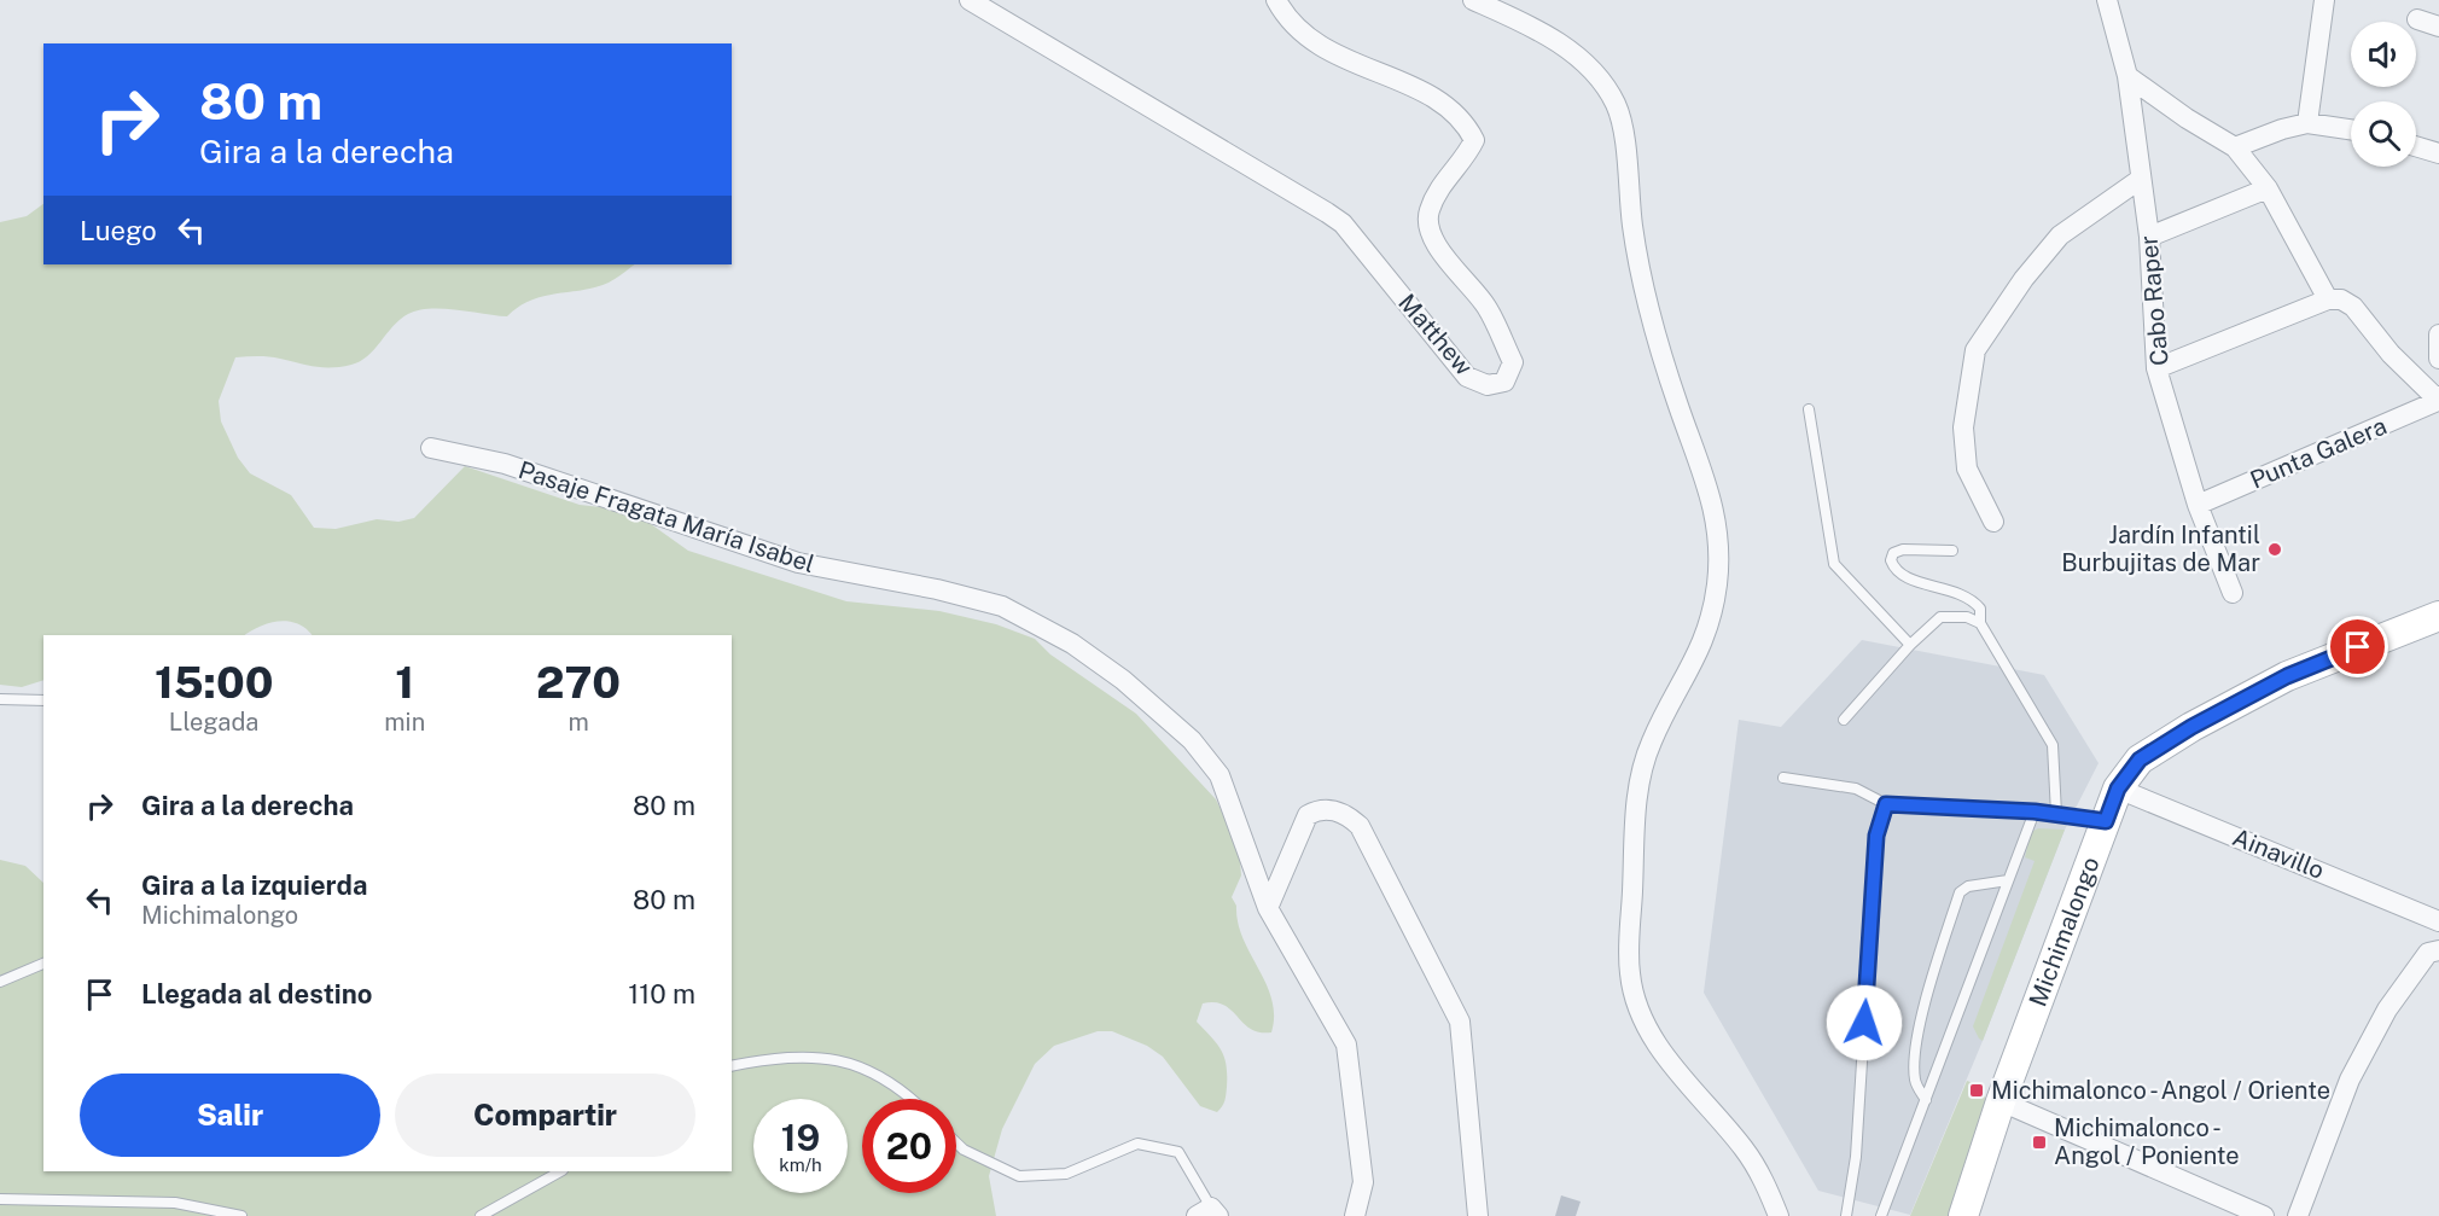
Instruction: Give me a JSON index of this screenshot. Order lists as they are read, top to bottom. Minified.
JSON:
{"streets":{"main road":["Michimalongo"],"street":["Cabo Raper","Matthew","Punta Galera","Pasaje Fragata María Isabel","Ainavillo"]},"crossings":[["Cabo Raper","Punta Galera"],["Ainavillo","Michimalongo"]],"places":{"other":["Jardín Infantil Burbujitas de Mar"],"transit":["Michimalonco - Angol / Oriente","Michimalonco - Angol / Poniente"]},"page":{"turn":["80 m","Gira a la derecha"],"then":"Luego","eta":["15:00","Llegada","1","min","270","m"],"list":[{"name":"Gira a la derecha","value":"80 m"},{"name":"Gira a la izquierda","note":"Michimalongo","value":"80 m"},{"name":"Llegada al destino","value":"110 m"}],"buttons":["Salir","Compartir"],"speed":"19 km/h","limit":"20"}}
